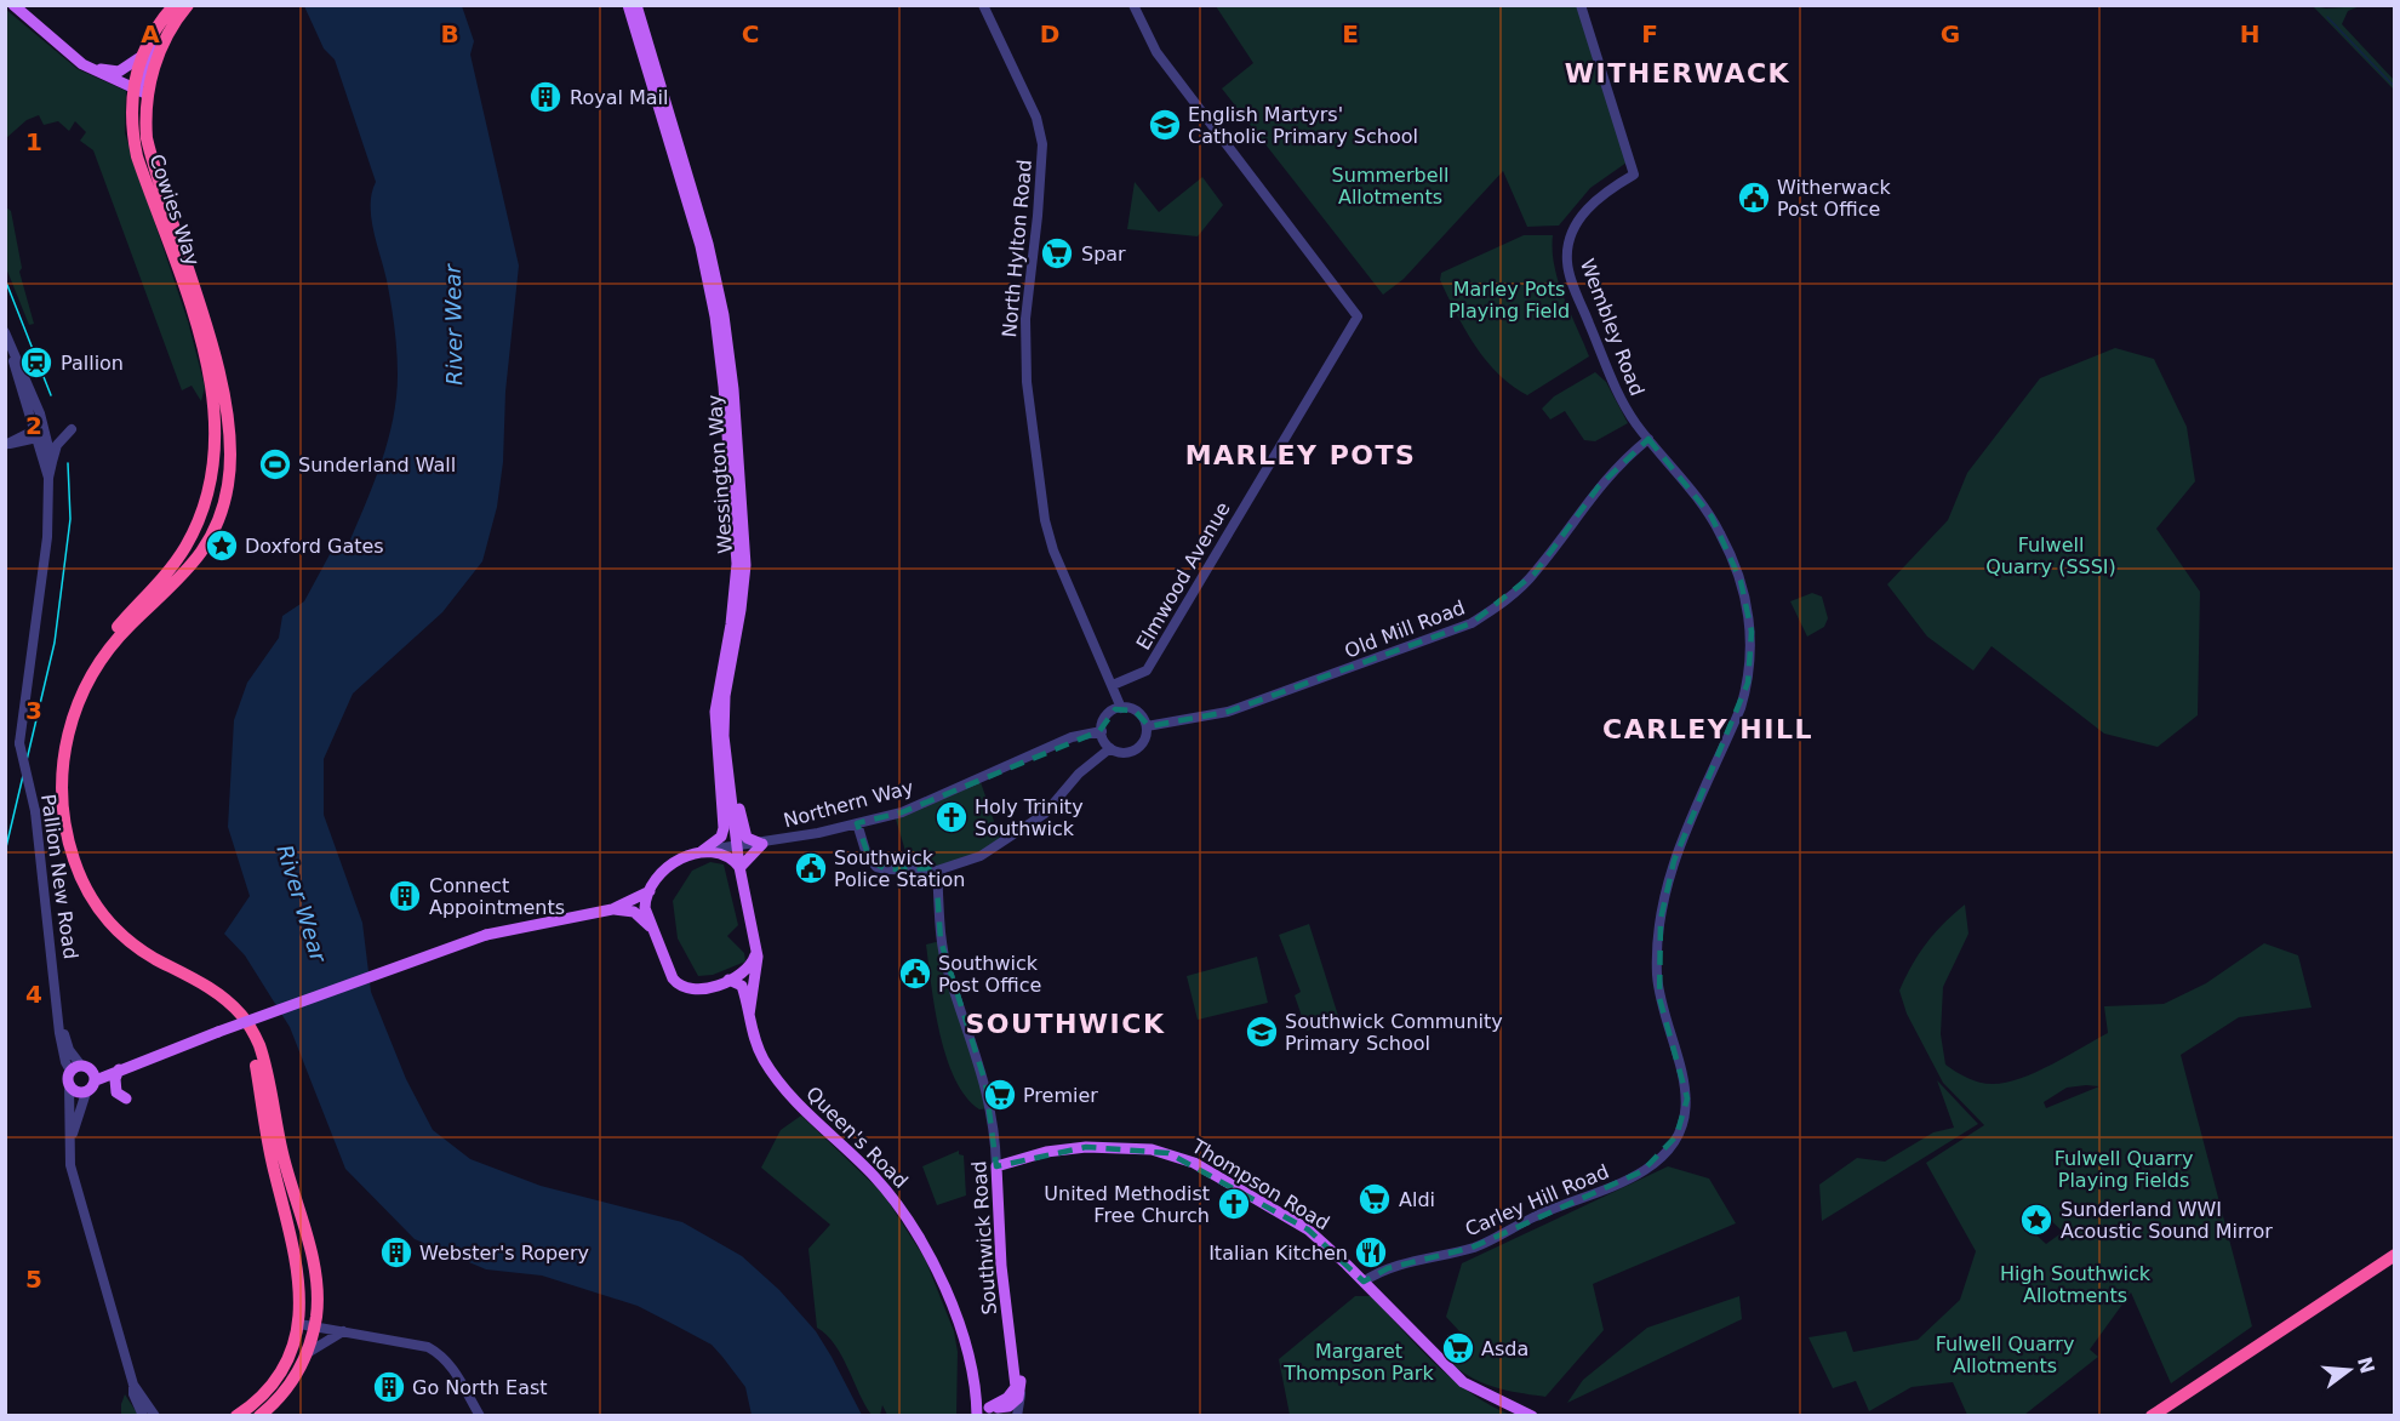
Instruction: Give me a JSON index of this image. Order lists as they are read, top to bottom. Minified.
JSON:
{"streets":{"highway":["Cowies Way"],"main road":["Wessington Way","Northern Way","Queen's Road","Thompson Road","Southwick Road"],"street":["North Hylton Road","Wembley Road","Elmwood Avenue","Old Mill Road","Pallion New Road","Carley Hill Road"]},"crossings":[["North Hylton Road","Elmwood Avenue"],["North Hylton Road","Old Mill Road"],["North Hylton Road","Northern Way"],["Wembley Road","Old Mill Road"],["Wembley Road","Carley Hill Road"],["Wessington Way","Northern Way"],["Wessington Way","Queen's Road"],["Old Mill Road","Northern Way"],["Northern Way","Queen's Road"],["Thompson Road","Carley Hill Road"],["Thompson Road","Southwick Road"]],"districts":["WITHERWACK","MARLEY POTS","CARLEY HILL","SOUTHWICK"],"water":["River Wear"],"parks":["Summerbell Allotments","Marley Pots Playing Field","Fulwell Quarry (SSSI)","Fulwell Quarry Playing Fields","High Southwick Allotments","Fulwell Quarry Allotments","Margaret Thompson Park"],"places":{"building":["Royal Mail","Connect Appointments","Webster's Ropery","Go North East"],"school or university":["English Martyrs' Catholic Primary School","Southwick Community Primary School"],"public building":["Witherwack Post Office","Southwick Police Station","Southwick Post Office"],"supermarket":["Spar","Premier","Aldi","Asda"],"station":["Pallion"],"sports":["Sunderland Wall"],"place":["Doxford Gates","Sunderland WWI Acoustic Sound Mirror"],"church":["Holy Trinity Southwick","United Methodist Free Church"],"restaurant":["Italian Kitchen"]},"north":"right","grid":{"columns":["A","B","C","D","E","F","G","H"],"rows":["1","2","3","4","5"]}}
